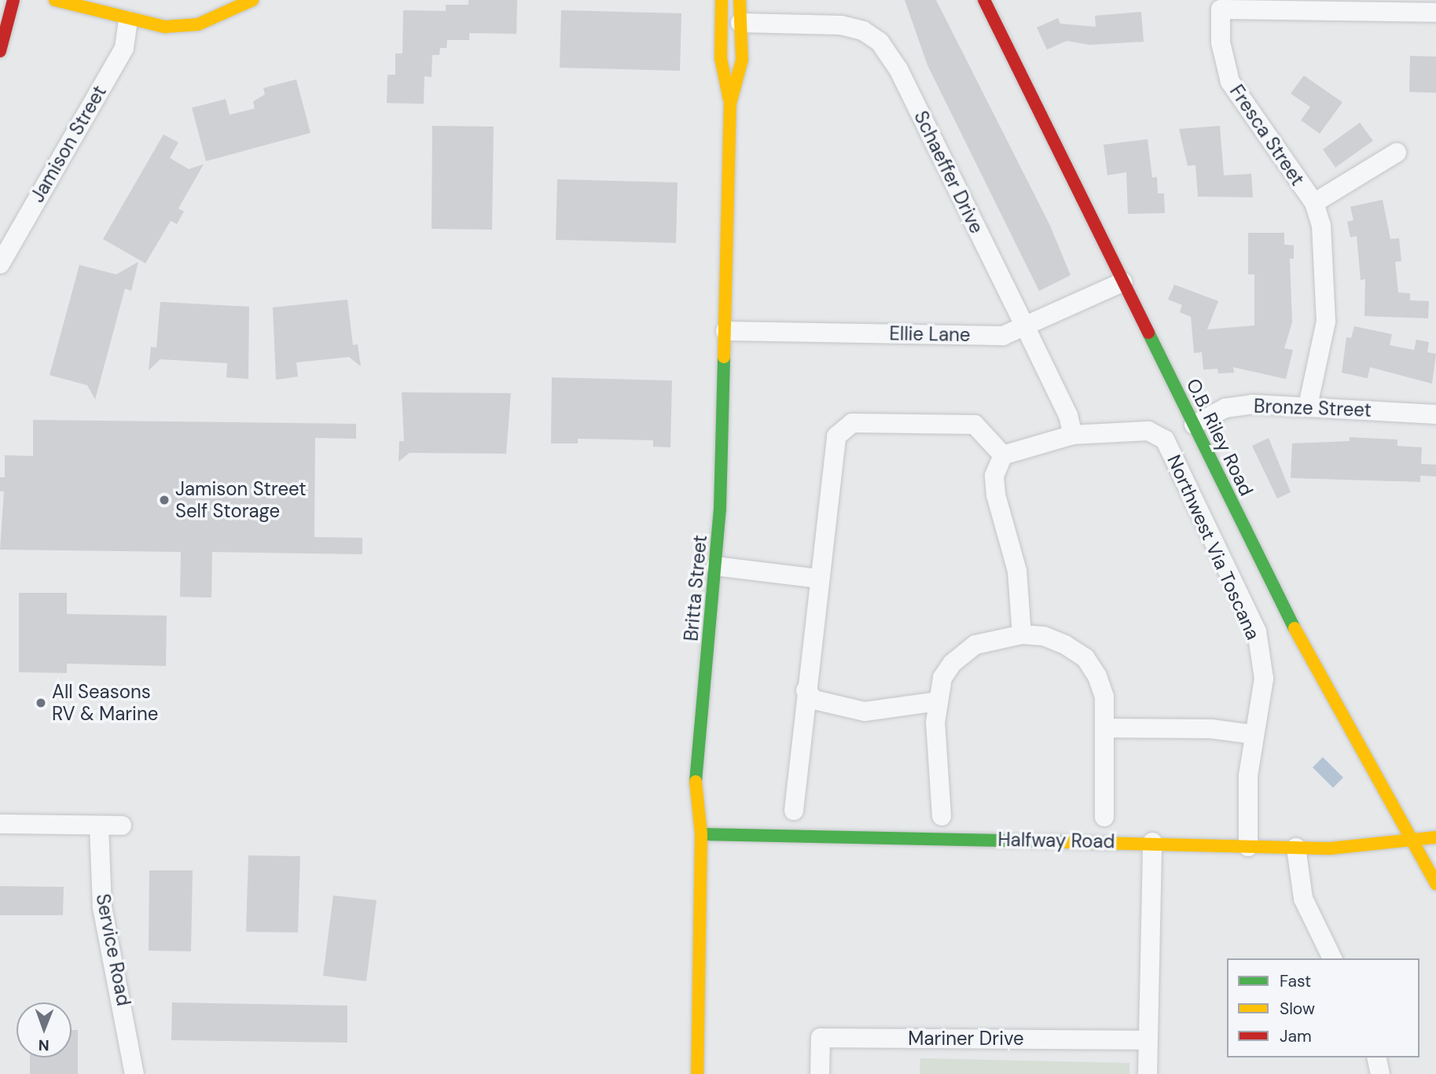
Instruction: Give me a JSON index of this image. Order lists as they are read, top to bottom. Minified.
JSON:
{"streets":{"main road":["O.B. Riley Road","Britta Street","Halfway Road"],"street":["Fresca Street","Jamison Street","Schaeffer Drive","Ellie Lane","Bronze Street","Northwest Via Toscana","Service Road","Mariner Drive"]},"crossings":[["Fresca Street","Bronze Street"],["Schaeffer Drive","Ellie Lane"],["Schaeffer Drive","Northwest Via Toscana"],["Schaeffer Drive","Britta Street"],["Ellie Lane","O.B. Riley Road"],["Ellie Lane","Britta Street"],["Bronze Street","O.B. Riley Road"],["O.B. Riley Road","Halfway Road"],["Northwest Via Toscana","Halfway Road"],["Britta Street","Halfway Road"]],"places":["Jamison Street Self Storage","All Seasons RV & Marine"],"legend":["Fast","Slow","Jam"],"north":"bottom"}
